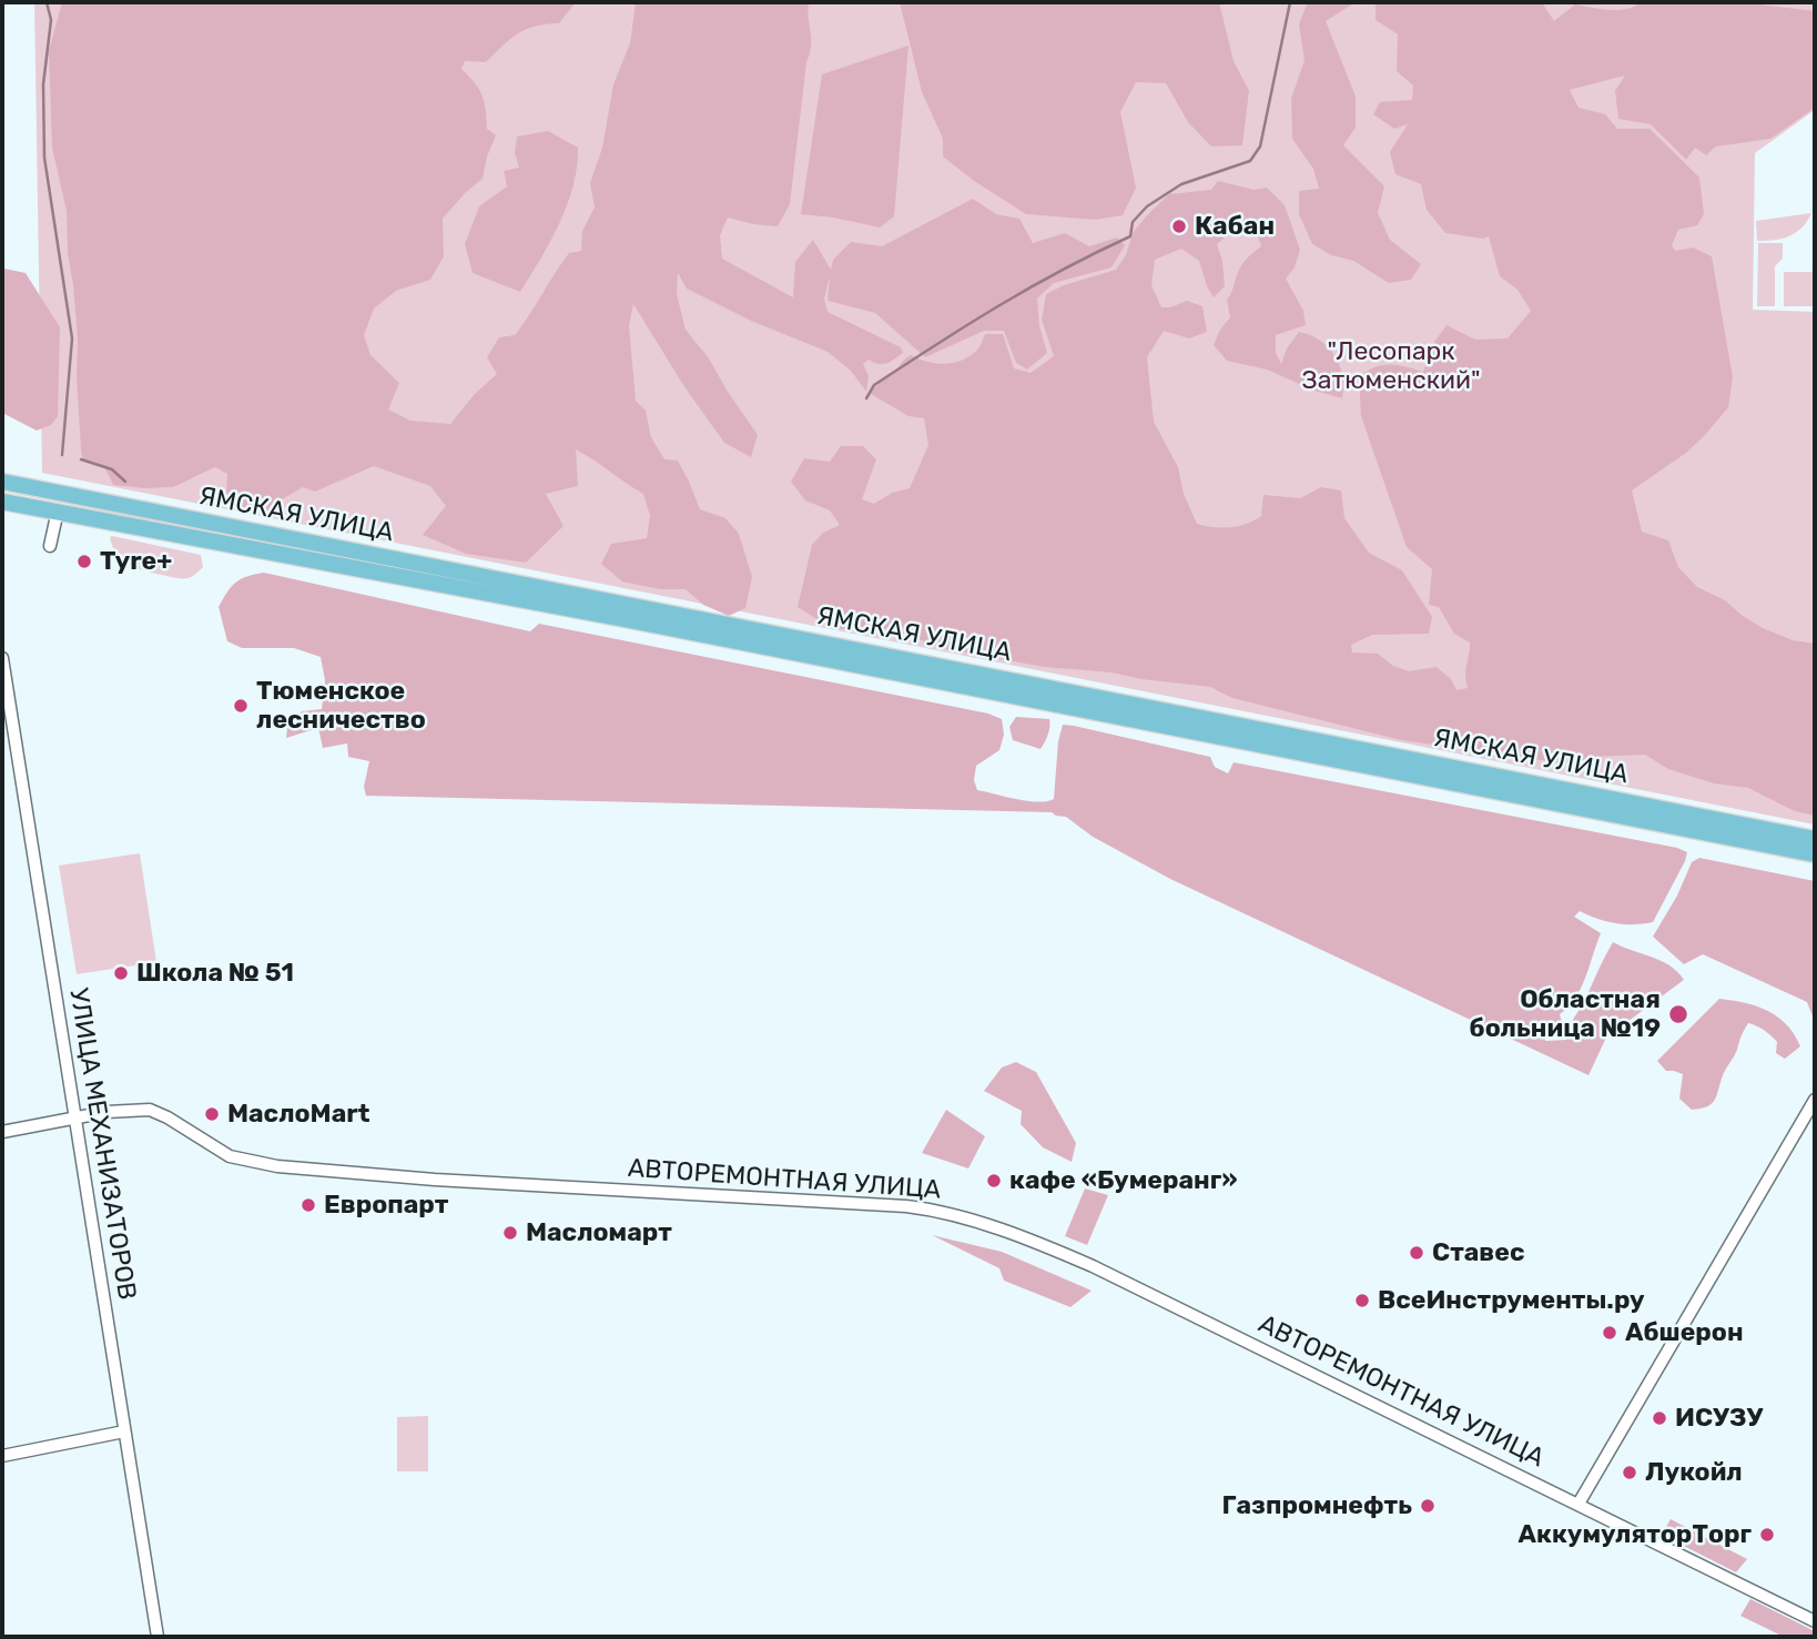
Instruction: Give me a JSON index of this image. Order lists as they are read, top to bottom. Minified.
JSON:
{"streets":{"main road":["ЯМСКАЯ УЛИЦА"],"street":["УЛИЦА МЕХАНИЗАТОРОВ","АВТОРЕМОНТНАЯ УЛИЦА"]},"crossings":[["УЛИЦА МЕХАНИЗАТОРОВ","АВТОРЕМОНТНАЯ УЛИЦА"]],"parks":["\"Лесопарк Затюменский\""],"places":["Кабан","Tyre+","Тюменское лесничество","Школа № 51","Областная больница №19","МаслоMart","кафе «Бумеранг»","Европарт","Масломарт","Ставес","ВсеИнструменты.ру","Абшерон","ИСУЗУ","Лукойл","Газпромнефть","АккумуляторТорг"]}
